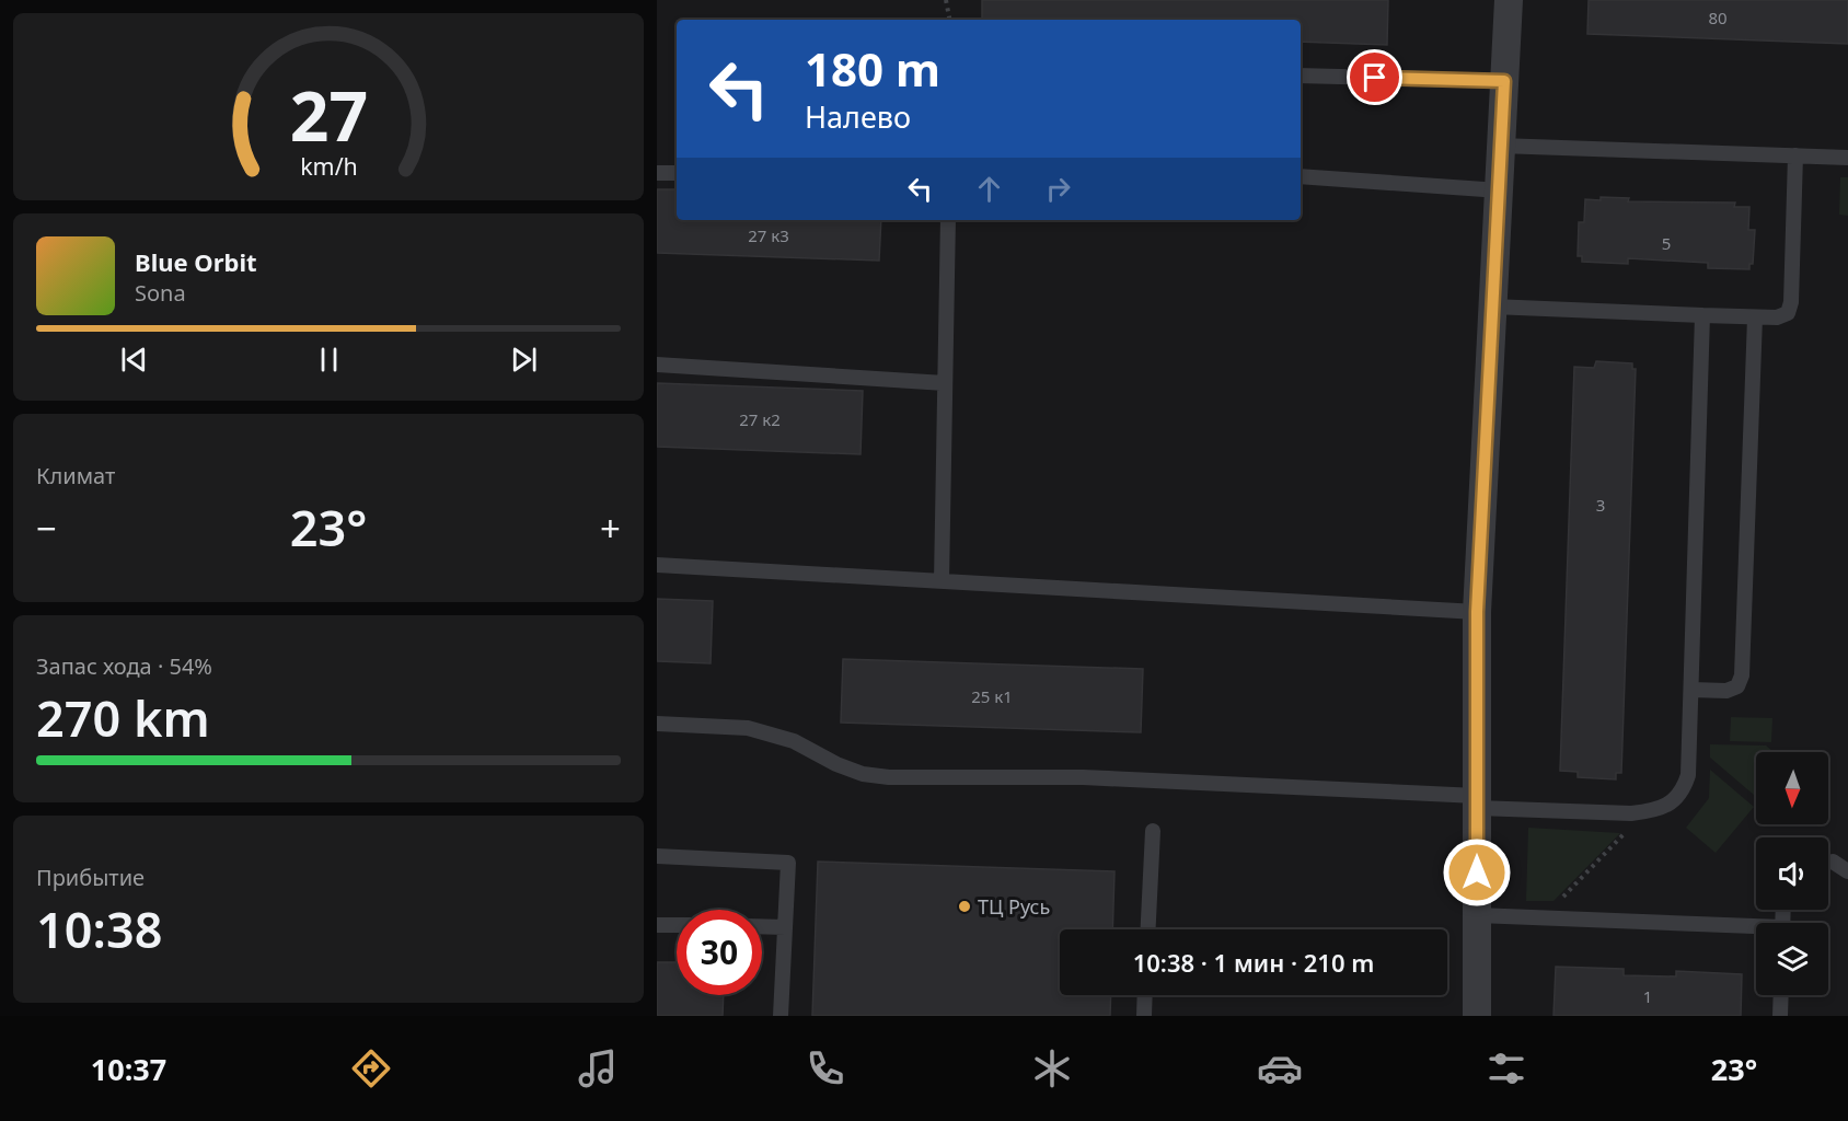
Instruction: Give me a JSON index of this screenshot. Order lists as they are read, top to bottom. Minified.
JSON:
{"places":["ТЦ Русь"],"house_numbers":["80","27 к3","5","27 к2","3","25 к1","1"],"north":"bottom","page":{"turn":["180 m","Налево"],"song":["Blue Orbit","Sona"],"tile":["Климат",["Запас хода · 54%","270 km"],["Прибытие","10:38"]],"heat":["−","23°","+"],"limit":"30","trip":"10:38 · 1 мин · 210 m","tabs":["10:37","23°"],"gauge":["27","km/h"]}}
